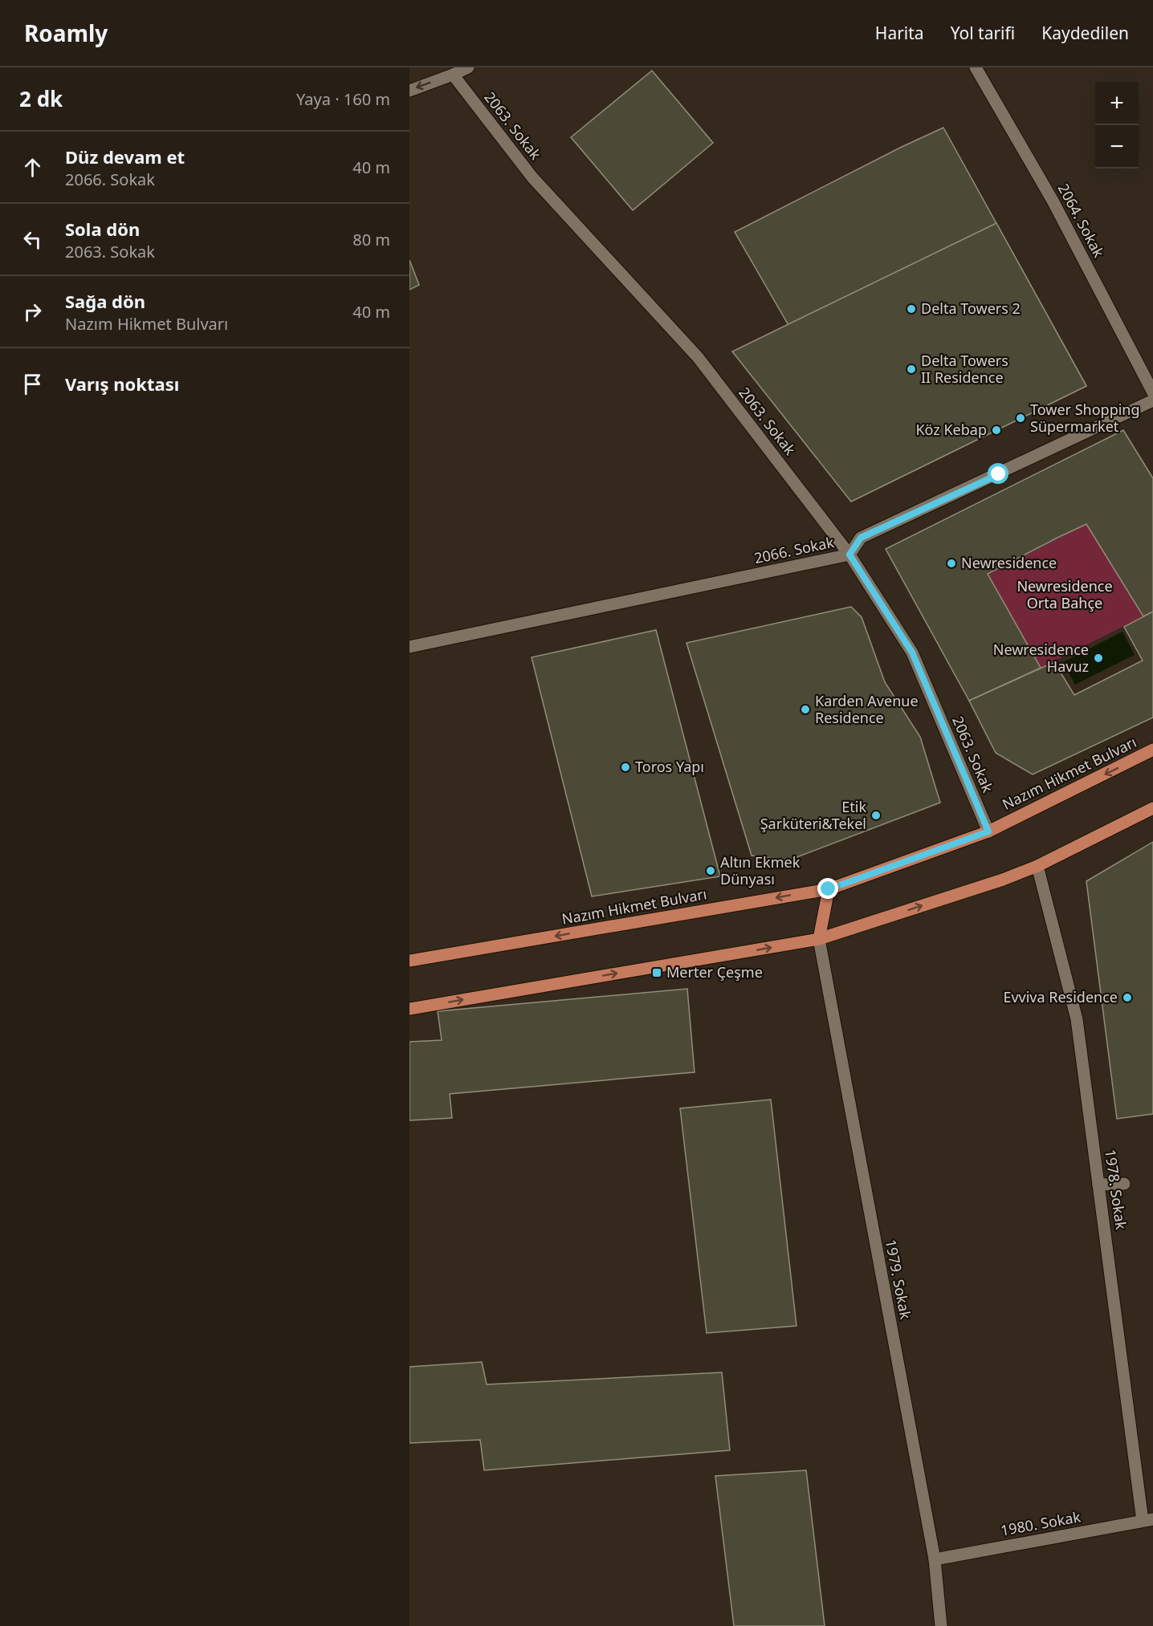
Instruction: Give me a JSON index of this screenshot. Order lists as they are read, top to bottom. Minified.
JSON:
{"streets":{"main road":["Nazım Hikmet Bulvarı"],"street":["2063. Sokak","2064. Sokak","2066. Sokak","1978. Sokak","1979. Sokak","1980. Sokak"]},"crossings":[["2063. Sokak","2066. Sokak"],["2063. Sokak","Nazım Hikmet Bulvarı"],["1978. Sokak","1980. Sokak"],["1979. Sokak","1980. Sokak"]],"parks":["Newresidence Orta Bahçe"],"places":{"other":["Delta Towers 2","Delta Towers II Residence","Tower Shopping Süpermarket","Köz Kebap","Newresidence","Newresidence Havuz","Karden Avenue Residence","Toros Yapı","Etik Şarküteri&Tekel","Altın Ekmek Dünyası","Evviva Residence"],"transit":["Merter Çeşme"]},"page":{"header":"Roamly","nav":["Harita","Yol tarifi","Kaydedilen"],"heading":["2 dk","Yaya · 160 m"],"map_buttons":["+","−"],"list":[["Düz devam et","2066. Sokak","40 m"],["Sola dön","2063. Sokak","80 m"],["Sağa dön","Nazım Hikmet Bulvarı","40 m"],"Varış noktası"]}}
